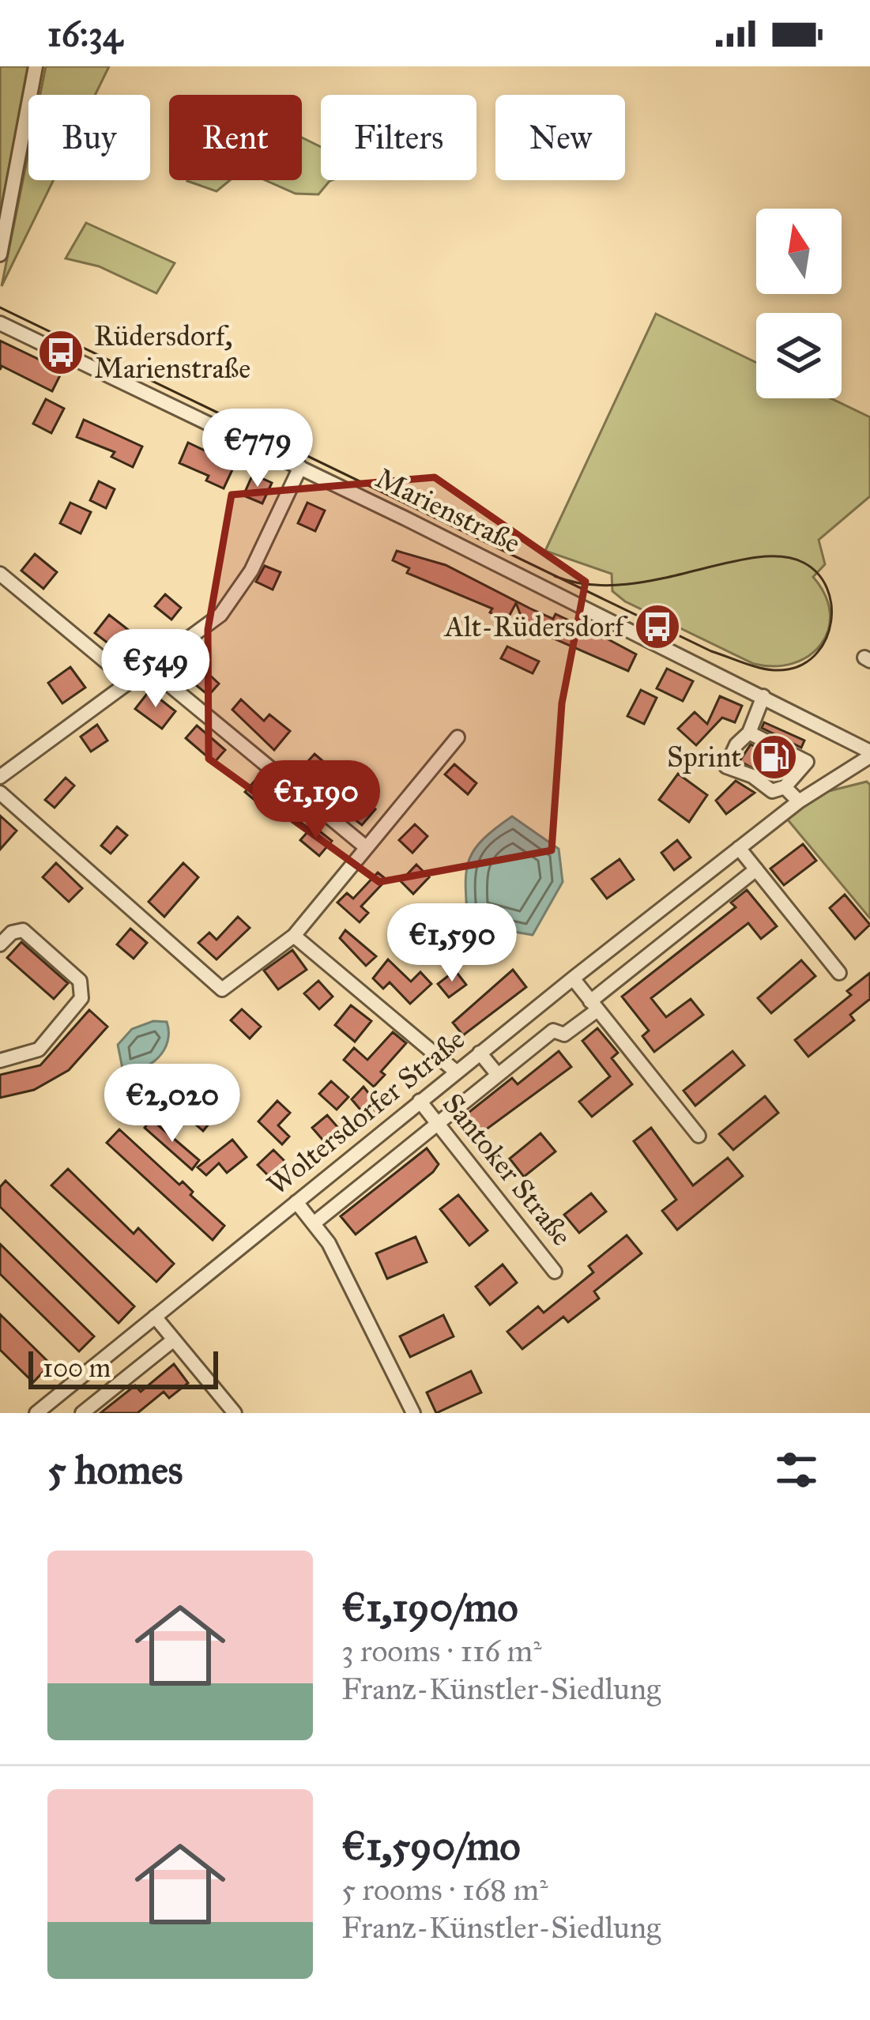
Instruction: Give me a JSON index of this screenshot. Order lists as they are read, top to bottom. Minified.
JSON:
{"streets":{"street":["Marienstraße","Woltersdorfer Straße","Santoker Straße"]},"crossings":[["Marienstraße","Woltersdorfer Straße"],["Woltersdorfer Straße","Santoker Straße"]],"places":{"bus stop":["Rüdersdorf, Marienstraße","Alt-Rüdersdorf"],"fuel station":["Sprint"]},"scale_bar":"100 m","north":"top","page":{"status":"16:34","chip":["Buy","Rent","Filters","New"],"price":["€779","€549","€1,190","€1,590","€2,020"],"scale":"100 m","heading":"5 homes","list":[{"name":"€1,190/mo","note":"3 rooms · 116 m² · Franz-Künstler-Siedlung"},{"name":"€1,590/mo","note":"5 rooms · 168 m² · Franz-Künstler-Siedlung"}]}}
